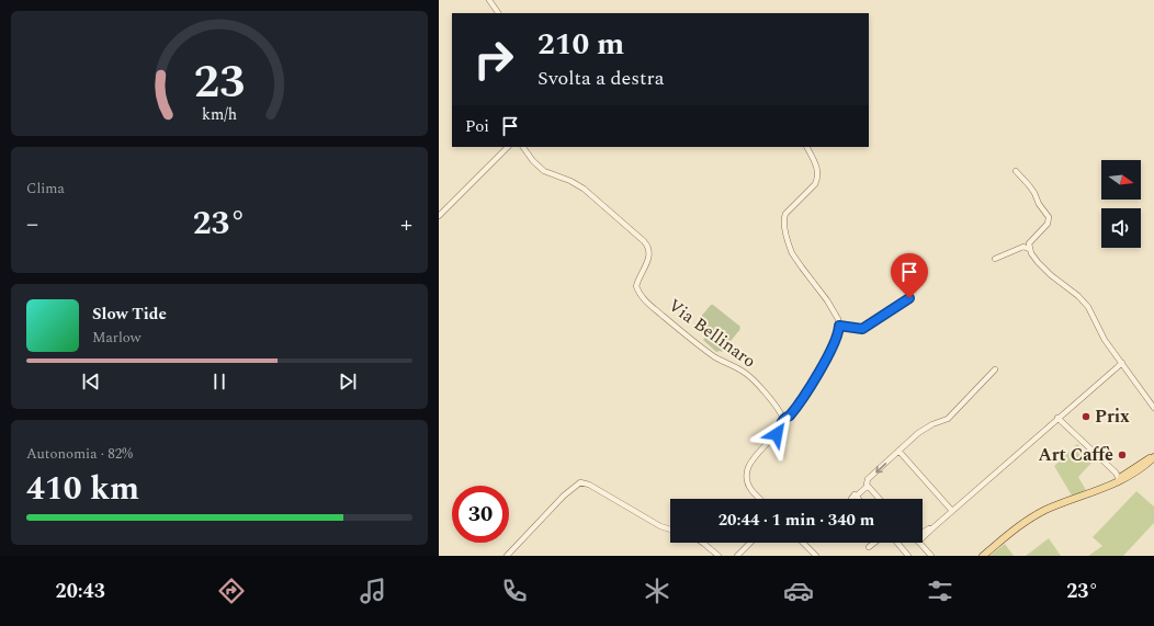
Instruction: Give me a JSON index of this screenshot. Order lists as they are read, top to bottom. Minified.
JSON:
{"streets":{"street":["Via Bellinaro"]},"places":["Prix","Art Caffè"],"north":"right","page":{"turn":["210 m","Svolta a destra"],"then":"Poi","tile":["Clima",["Autonomia · 82%","410 km"]],"heat":["−","23°","+"],"song":["Slow Tide","Marlow"],"limit":"30","trip":"20:44 · 1 min · 340 m","tabs":["20:43","23°"],"gauge":["23","km/h"]}}
